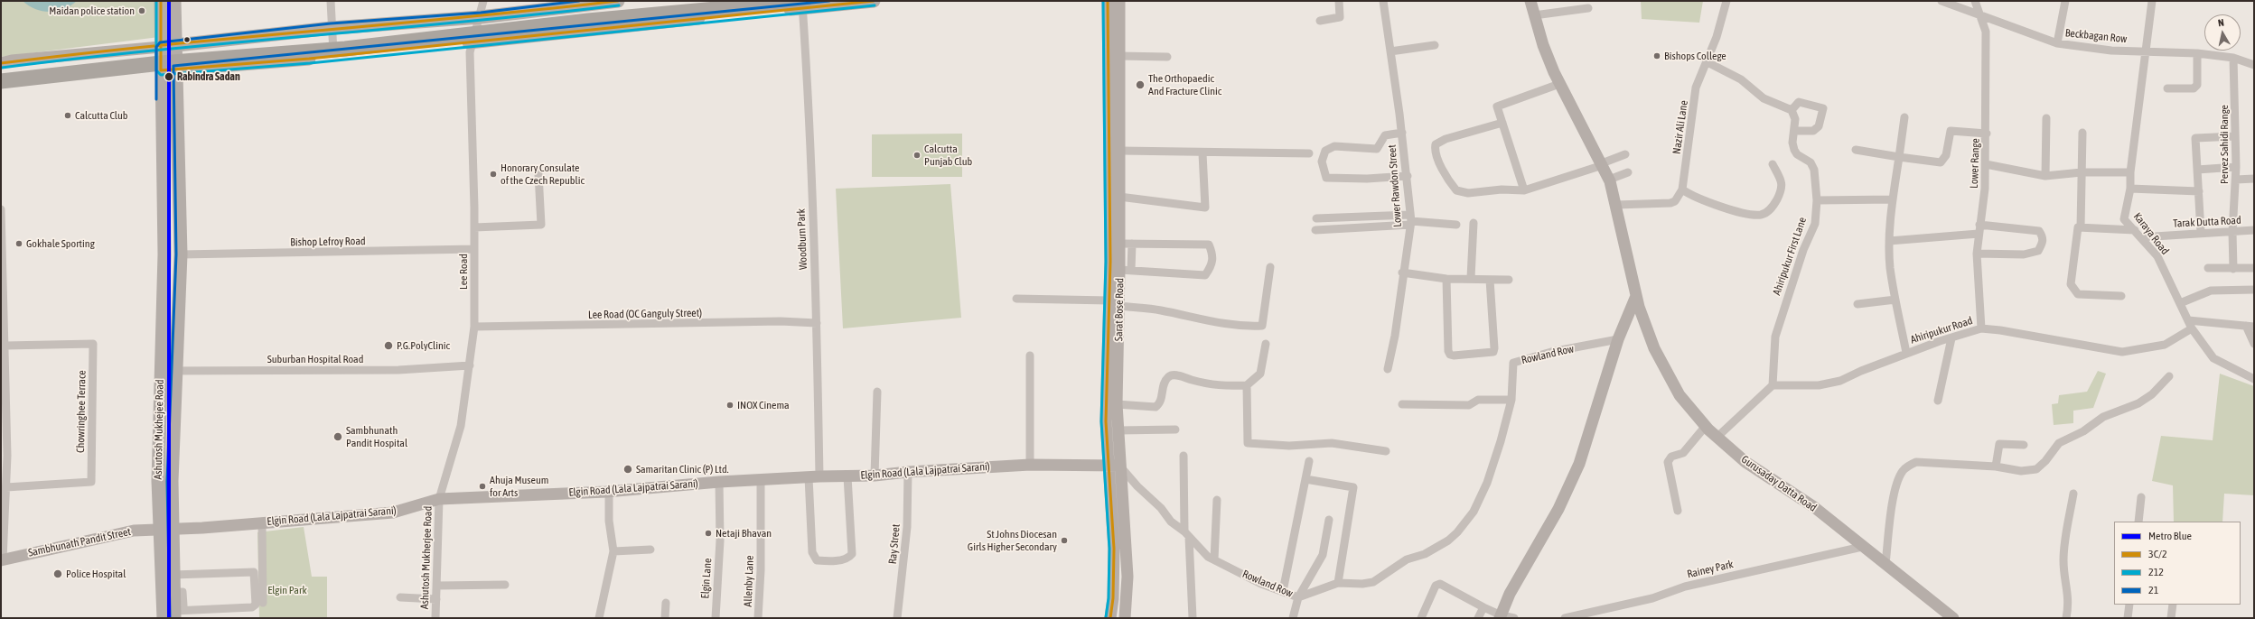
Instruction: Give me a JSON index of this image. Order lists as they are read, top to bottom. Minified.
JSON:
{"streets":{"main road":["Ashutosh Mukhejee Road"],"street":["Beckbagan Row","Nazir Ali Lane","Pervez Sahidi Range","Lower Range","Lower Rawdon Street","Tarak Dutta Road","Karaya Road","Woodburn Park","Bishop Lefroy Road","Ahiripukur First Lane","Lee Road","Sarat Bose Road","Lee Road (OC Ganguly Street)","Ahiripukur Road","Rowland Row","Suburban Hospital Road","Chowringhee Terrace","Elgin Road (Lala Lajpatrai Sarani)","Gurusaday Datta Road","Sambhunath Pandit Street","Ray Street","Ashutosh Mukherjee Road","Rainey Park","Elgin Lane","Allenby Lane"]},"crossings":[["Beckbagan Row","Pervez Sahidi Range"],["Beckbagan Row","Lower Range"],["Beckbagan Row","Karaya Road"],["Pervez Sahidi Range","Tarak Dutta Road"],["Lower Range","Ahiripukur Road"],["Tarak Dutta Road","Karaya Road"],["Karaya Road","Ahiripukur Road"],["Woodburn Park","Lee Road (OC Ganguly Street)"],["Woodburn Park","Elgin Road (Lala Lajpatrai Sarani)"],["Bishop Lefroy Road","Lee Road"],["Bishop Lefroy Road","Ashutosh Mukhejee Road"],["Ahiripukur First Lane","Ahiripukur Road"],["Lee Road","Lee Road (OC Ganguly Street)"],["Lee Road","Suburban Hospital Road"],["Lee Road","Elgin Road (Lala Lajpatrai Sarani)"],["Lee Road","Ashutosh Mukherjee Road"],["Sarat Bose Road","Rowland Row"],["Sarat Bose Road","Elgin Road (Lala Lajpatrai Sarani)"],["Rowland Row","Elgin Road (Lala Lajpatrai Sarani)"],["Suburban Hospital Road","Ashutosh Mukhejee Road"],["Ashutosh Mukhejee Road","Elgin Road (Lala Lajpatrai Sarani)"],["Ashutosh Mukhejee Road","Sambhunath Pandit Street"],["Elgin Road (Lala Lajpatrai Sarani)","Sambhunath Pandit Street"],["Elgin Road (Lala Lajpatrai Sarani)","Ray Street"],["Elgin Road (Lala Lajpatrai Sarani)","Ashutosh Mukherjee Road"],["Elgin Road (Lala Lajpatrai Sarani)","Elgin Lane"],["Elgin Road (Lala Lajpatrai Sarani)","Allenby Lane"],["Gurusaday Datta Road","Rainey Park"]],"parks":["Elgin Park"],"places":["Maidan police station","Bishops College","Rabindra Sadan","The Orthopaedic And Fracture Clinic","Calcutta Club","Calcutta Punjab Club","Honorary Consulate of the Czech Republic","Gokhale Sporting","P.G.PolyClinic","INOX Cinema","Sambhunath Pandit Hospital","Samaritan Clinic (P) Ltd.","Ahuja Museum for Arts","Netaji Bhavan","St Johns Diocesan Girls Higher Secondary","Police Hospital"],"lines":["metro line Blue","transit line 3C/2","transit line 212","transit line 21"],"legend":["Metro Blue","3C/2","212","21"],"north":"top"}
